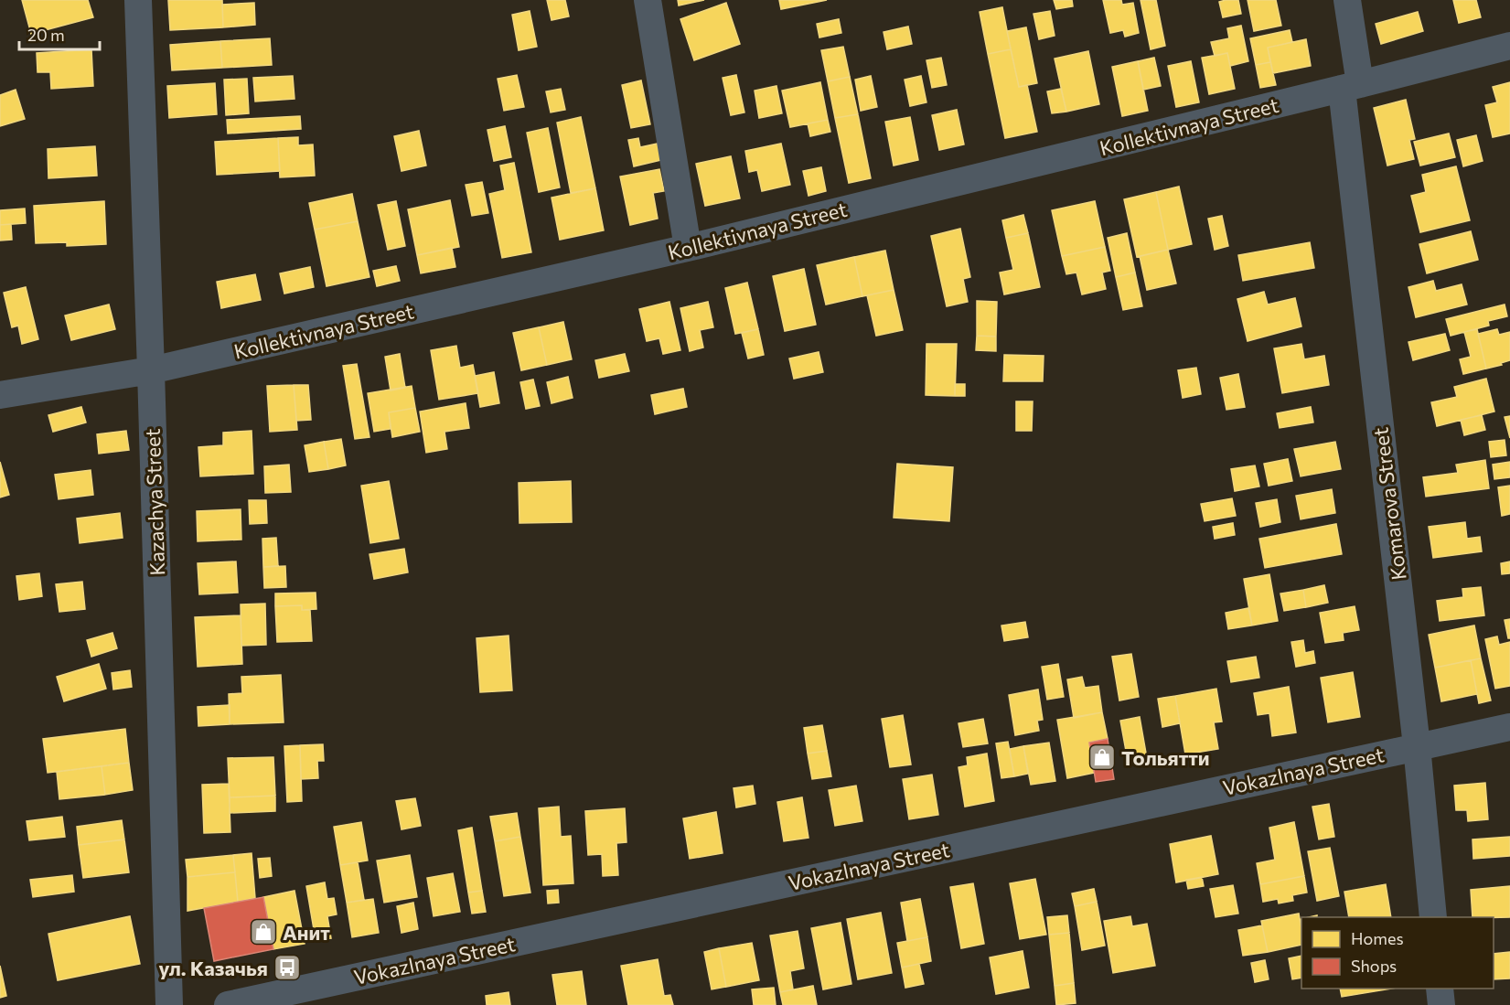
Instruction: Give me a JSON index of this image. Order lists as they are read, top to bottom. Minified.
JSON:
{"streets":{"street":["Kollektivnaya Street","Kazachya Street","Komarova Street","Vokazlnaya Street"]},"crossings":[["Kollektivnaya Street","Kazachya Street"],["Kollektivnaya Street","Komarova Street"],["Komarova Street","Vokazlnaya Street"]],"places":{"shop":["Тольятти","Анит"],"bus stop":["ул. Казачья"]},"legend":["Homes","Shops"],"scale_bar":"20 m"}
